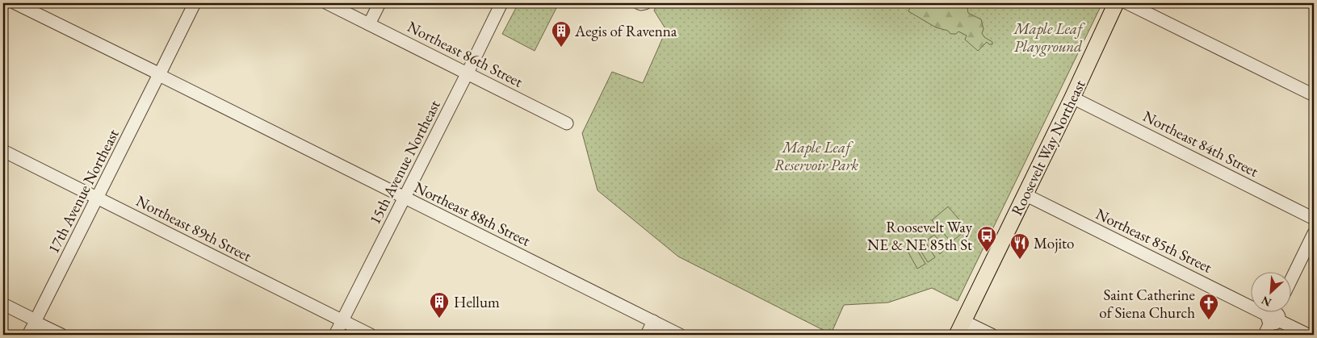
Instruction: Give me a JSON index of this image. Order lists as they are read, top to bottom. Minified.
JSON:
{"streets":{"main road":["Roosevelt Way Northeast"],"street":["Northeast 86th Street","Northeast 84th Street","15th Avenue Northeast","17th Avenue Northeast","Northeast 88th Street","Northeast 89th Street","Northeast 85th Street"]},"crossings":[["Northeast 86th Street","15th Avenue Northeast"],["Northeast 84th Street","Roosevelt Way Northeast"],["Roosevelt Way Northeast","Northeast 85th Street"],["15th Avenue Northeast","Northeast 88th Street"],["15th Avenue Northeast","Northeast 89th Street"],["17th Avenue Northeast","Northeast 88th Street"],["17th Avenue Northeast","Northeast 89th Street"]],"parks":["Maple Leaf Playground","Maple Leaf Reservoir Park"],"places":{"building":["Aegis of Ravenna","Hellum"],"bus stop":["Roosevelt Way NE & NE 85th St"],"restaurant":["Mojito"],"church":["Saint Catherine of Siena Church"]},"north":"bottom left"}
